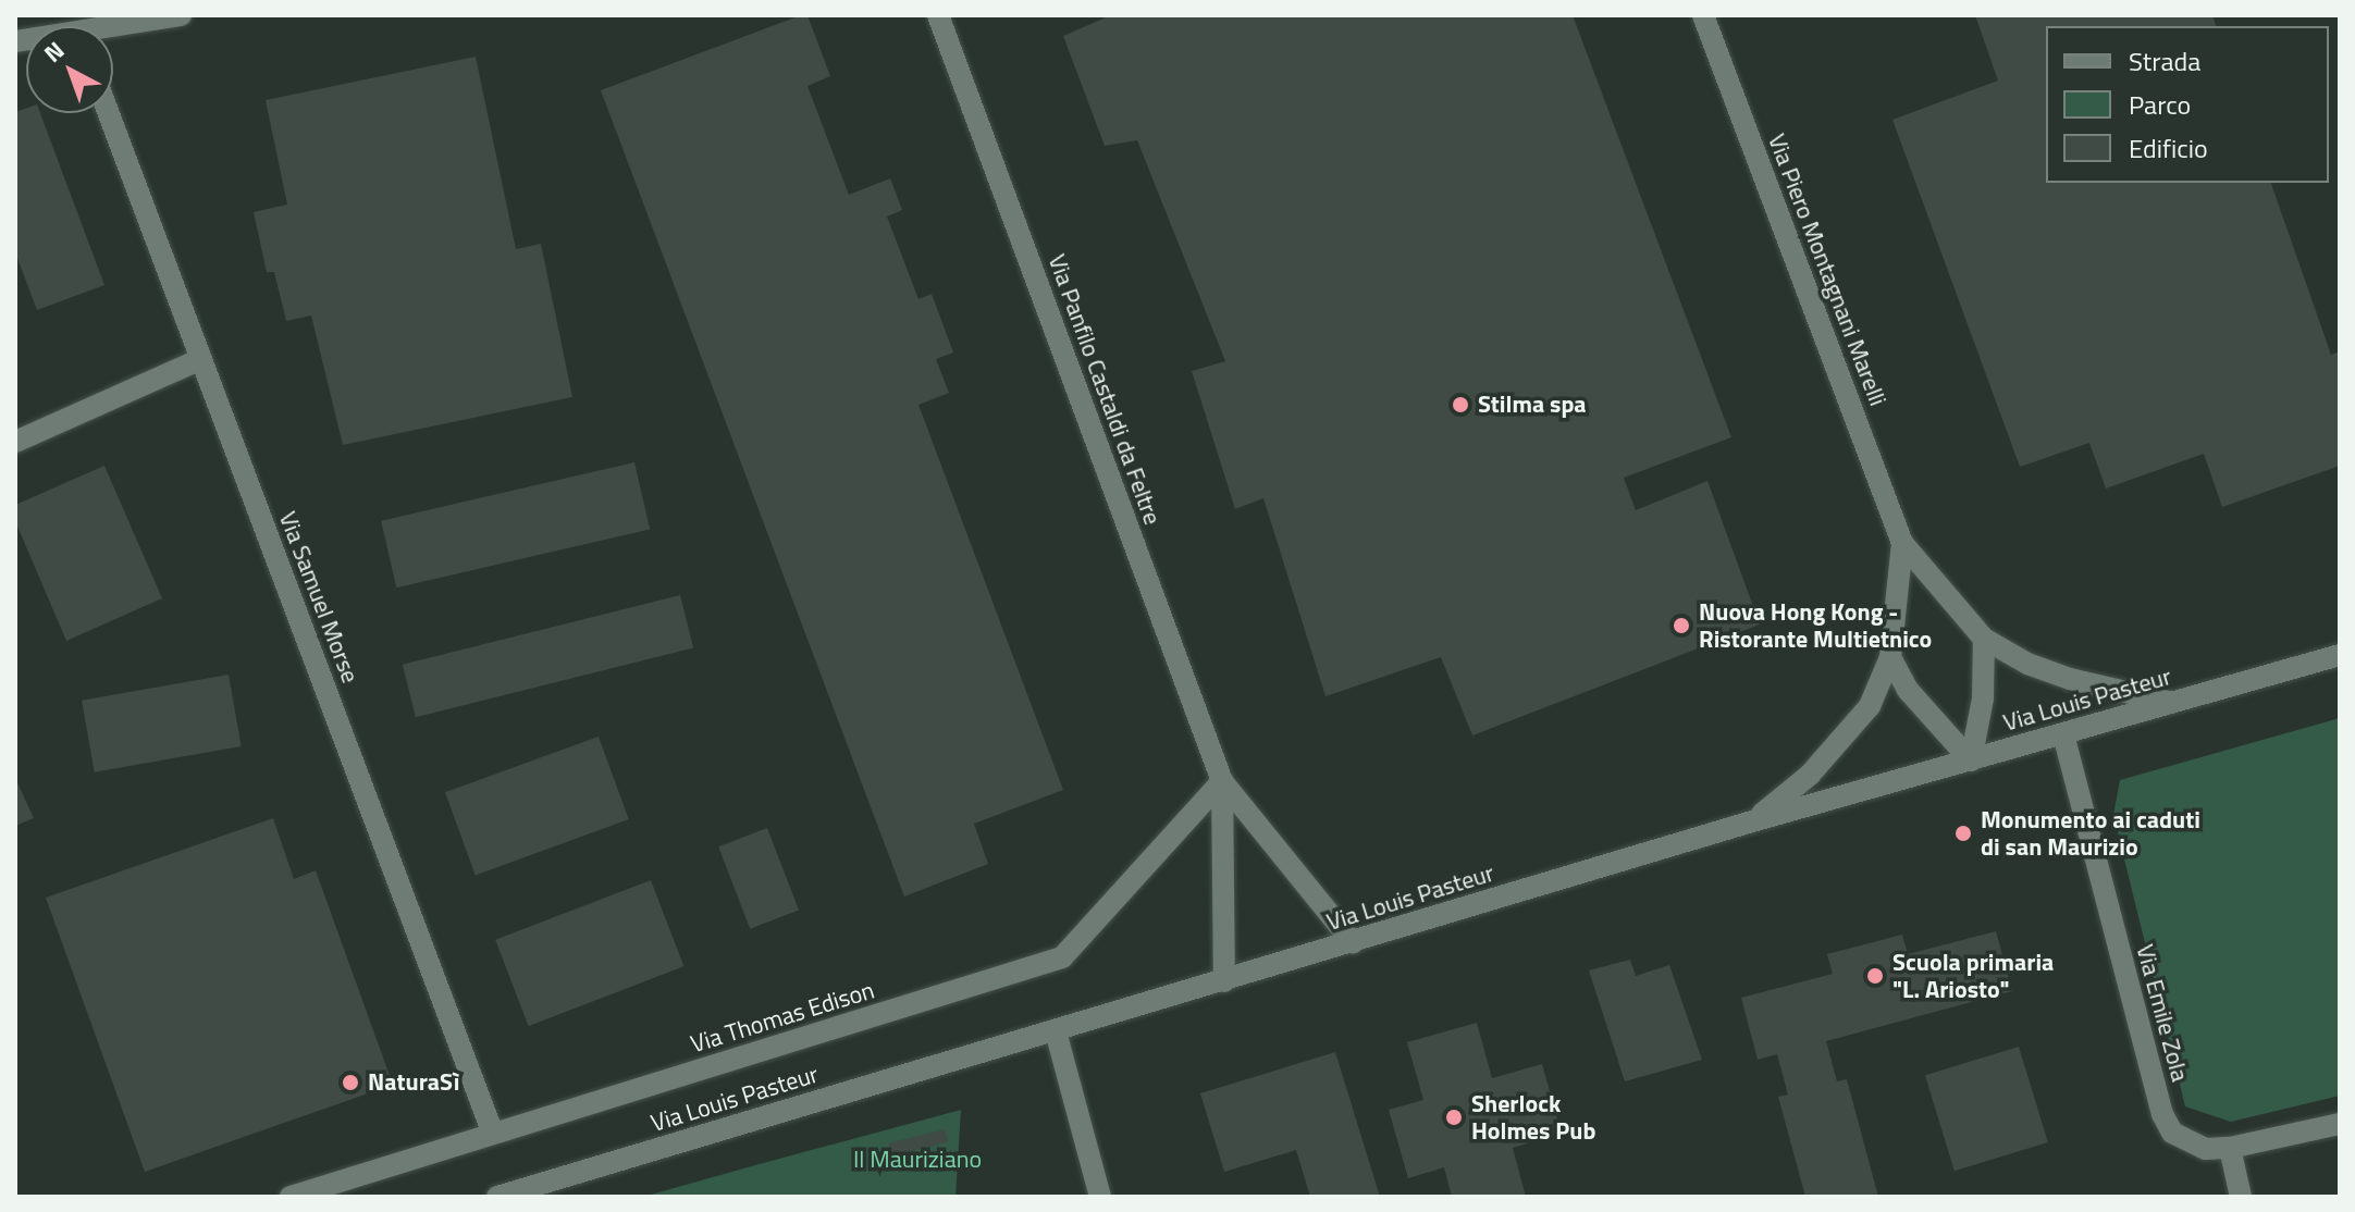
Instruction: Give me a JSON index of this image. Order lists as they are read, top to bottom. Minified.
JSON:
{"streets":{"street":["Via Piero Montagnani Marelli","Via Panfilo Castaldi da Feltre","Via Samuel Morse","Via Louis Pasteur","Via Emile Zola","Via Thomas Edison"]},"crossings":[["Via Piero Montagnani Marelli","Via Louis Pasteur"],["Via Panfilo Castaldi da Feltre","Via Louis Pasteur"],["Via Panfilo Castaldi da Feltre","Via Thomas Edison"],["Via Samuel Morse","Via Thomas Edison"],["Via Louis Pasteur","Via Emile Zola"]],"parks":["Il Mauriziano"],"places":["Stilma spa","Nuova Hong Kong - Ristorante Multietnico","Monumento ai caduti di san Maurizio","Scuola primaria \"L. Ariosto\"","NaturaSì","Sherlock Holmes Pub"],"legend":["Strada","Parco","Edificio"],"north":"top left"}
